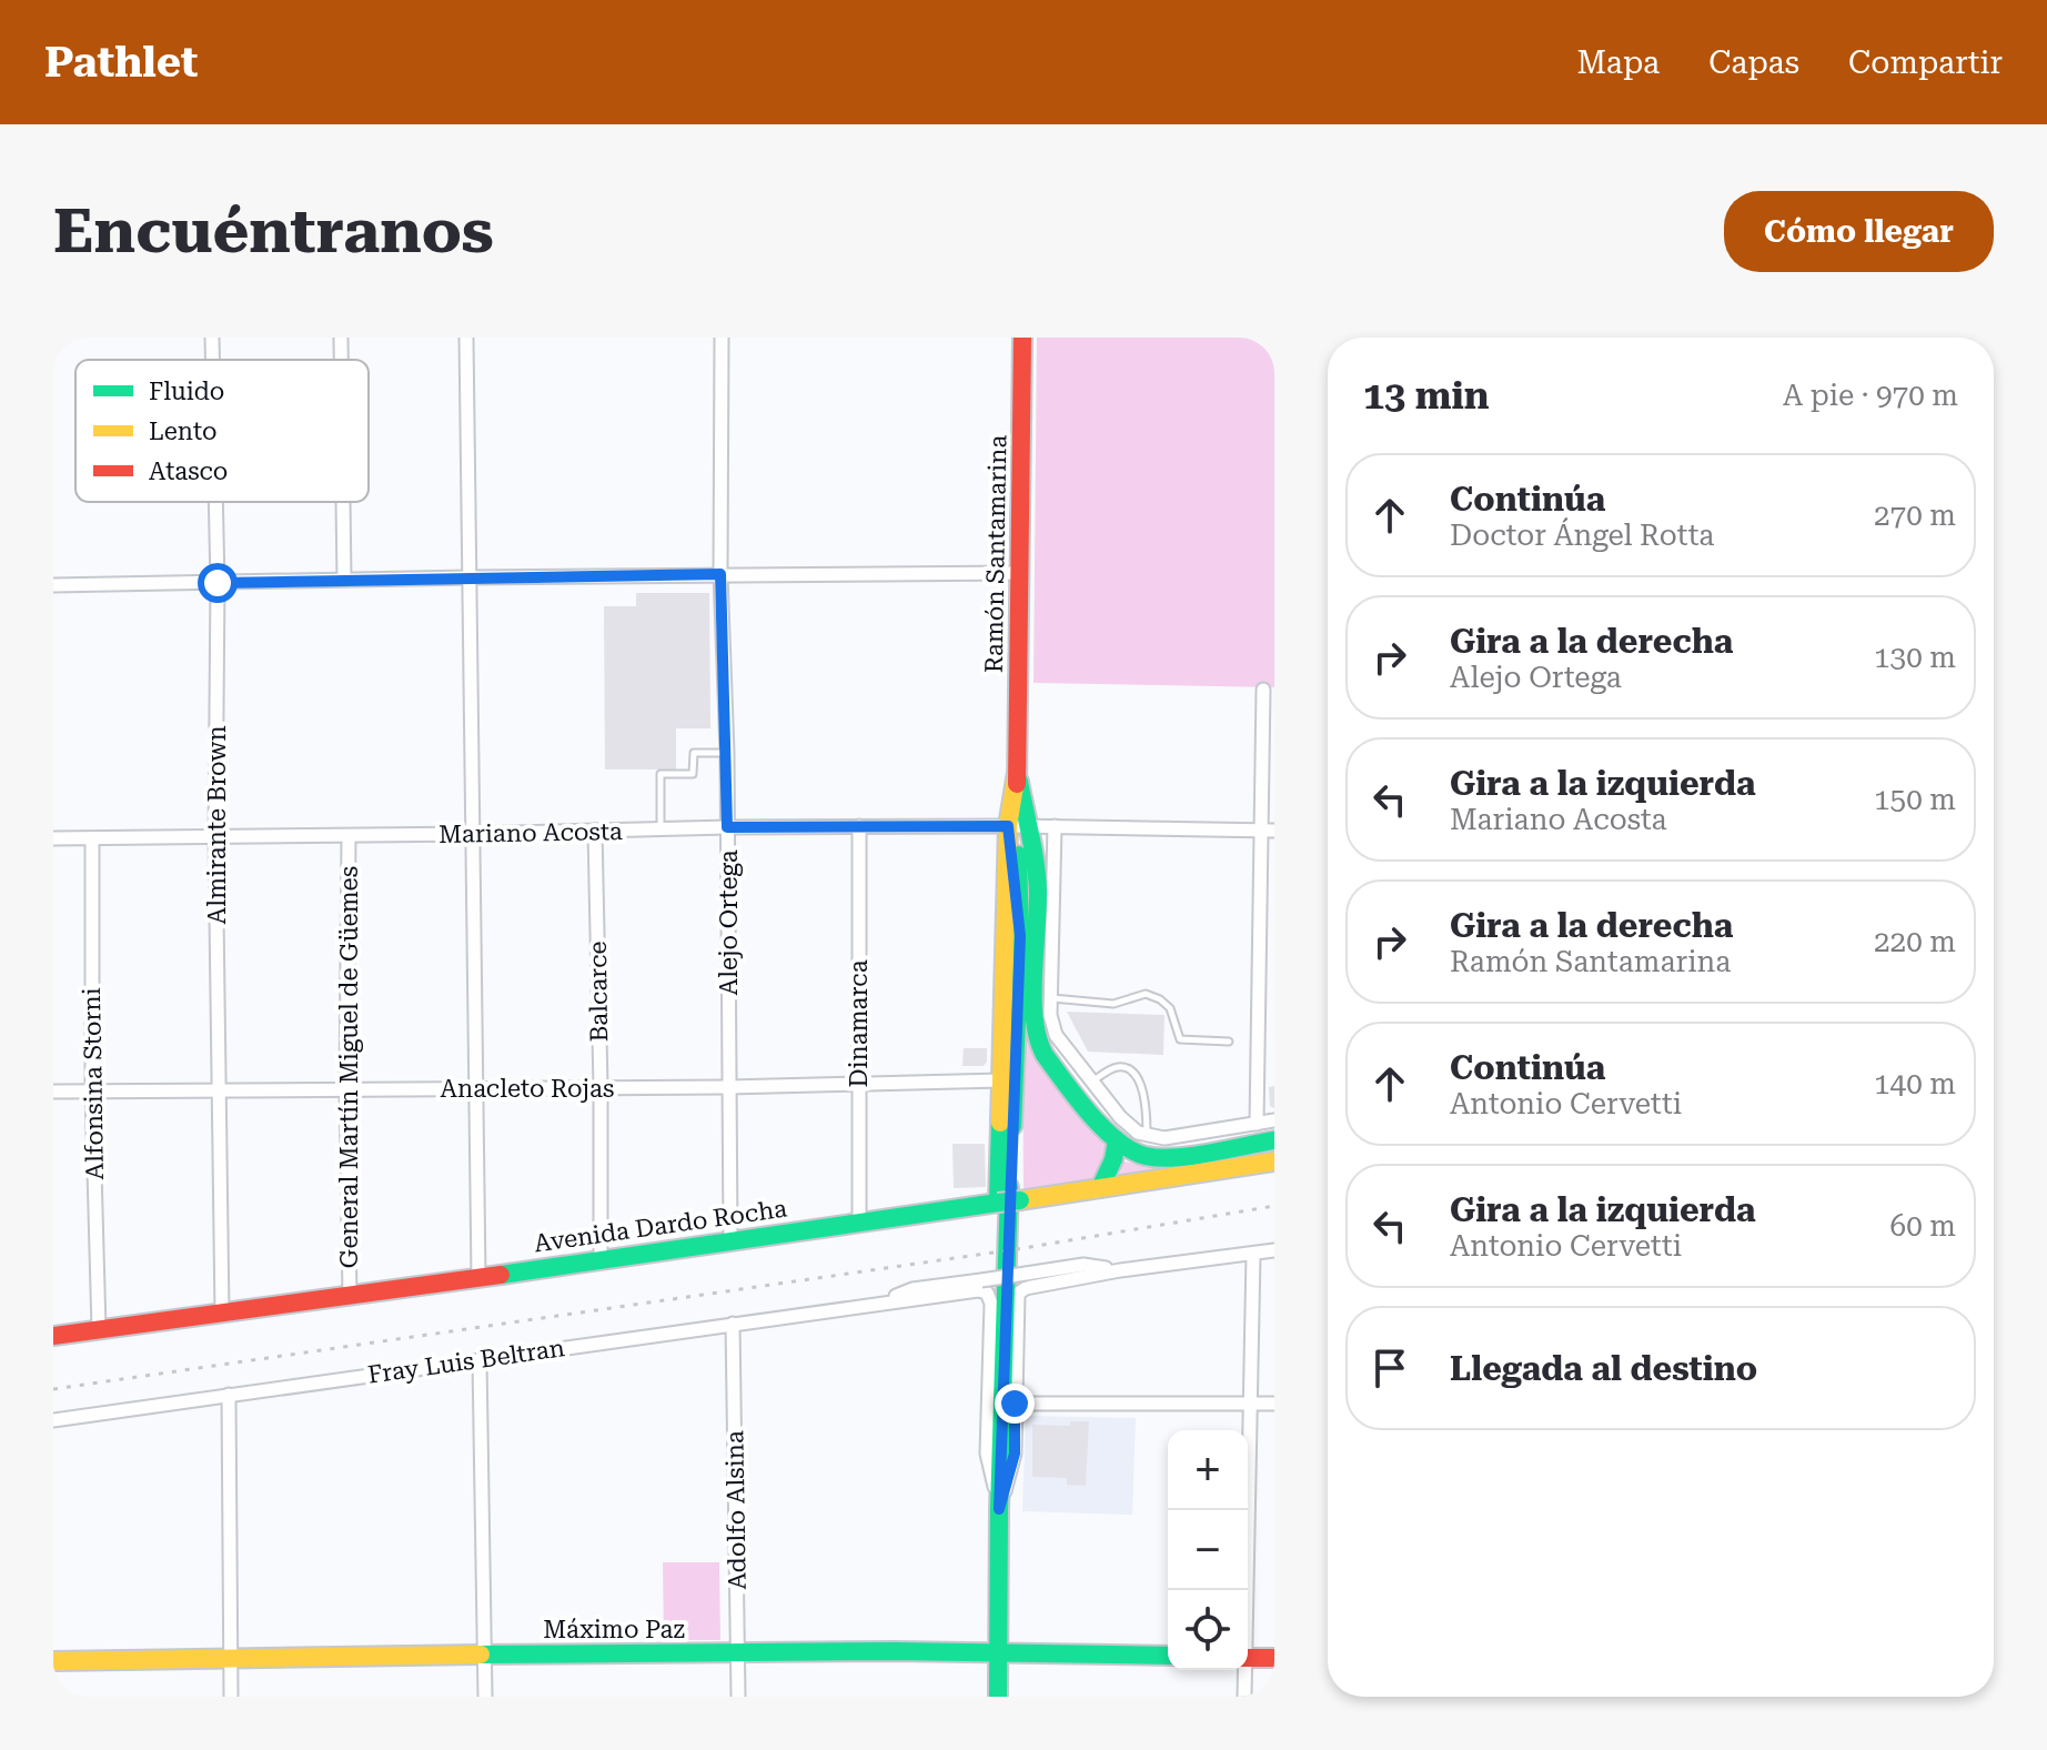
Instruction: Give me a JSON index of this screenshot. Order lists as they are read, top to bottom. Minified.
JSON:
{"streets":{"main road":["Ramón Santamarina","Avenida Dardo Rocha","Máximo Paz"],"street":["Almirante Brown","Mariano Acosta","Alejo Ortega","Balcarce","Dinamarca","General Martín Miguel de Güemes","Alfonsina Storni","Anacleto Rojas","Fray Luis Beltran","Adolfo Alsina"]},"crossings":[["Ramón Santamarina","Mariano Acosta"],["Ramón Santamarina","Anacleto Rojas"],["Ramón Santamarina","Avenida Dardo Rocha"],["Ramón Santamarina","Máximo Paz"],["Almirante Brown","Mariano Acosta"],["Almirante Brown","Anacleto Rojas"],["Almirante Brown","Avenida Dardo Rocha"],["Mariano Acosta","Alejo Ortega"],["Mariano Acosta","Balcarce"],["Mariano Acosta","Dinamarca"],["Mariano Acosta","General Martín Miguel de Güemes"],["Mariano Acosta","Alfonsina Storni"],["Alejo Ortega","Anacleto Rojas"],["Alejo Ortega","Avenida Dardo Rocha"],["Balcarce","Anacleto Rojas"],["Balcarce","Avenida Dardo Rocha"],["Dinamarca","Anacleto Rojas"],["Dinamarca","Avenida Dardo Rocha"],["General Martín Miguel de Güemes","Anacleto Rojas"],["General Martín Miguel de Güemes","Avenida Dardo Rocha"],["Alfonsina Storni","Anacleto Rojas"],["Alfonsina Storni","Avenida Dardo Rocha"],["Fray Luis Beltran","Adolfo Alsina"],["Adolfo Alsina","Máximo Paz"]],"legend":["Fluido","Lento","Atasco"],"page":{"header":"Pathlet","nav":["Mapa","Capas","Compartir"],"buttons":"Cómo llegar","title":"Encuéntranos","heading":["13 min","A pie · 970 m"],"list":[["Continúa","Doctor Ángel Rotta","270 m"],["Gira a la derecha","Alejo Ortega","130 m"],["Gira a la izquierda","Mariano Acosta","150 m"],["Gira a la derecha","Ramón Santamarina","220 m"],["Continúa","Antonio Cervetti","140 m"],["Gira a la izquierda","Antonio Cervetti","60 m"],"Llegada al destino"],"map_buttons":["+","−"]}}
